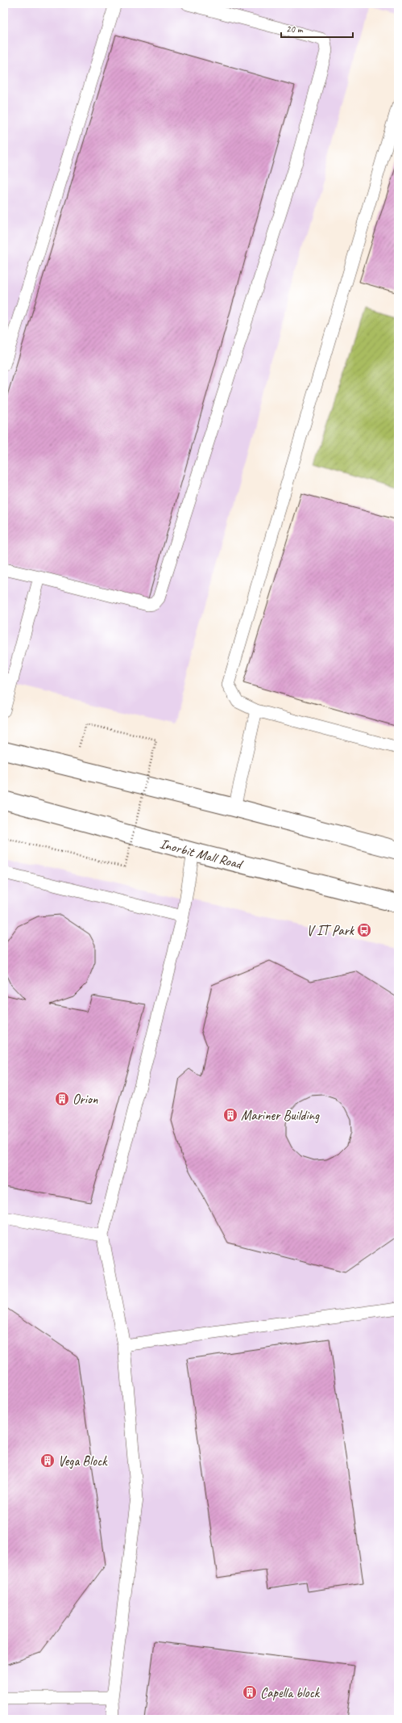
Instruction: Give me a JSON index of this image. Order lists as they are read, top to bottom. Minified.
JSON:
{"streets":{"main road":["Inorbit Mall Road"]},"places":{"bus stop":["V IT Park"],"building":["Orion","Mariner Building","Vega Block","Capella block"]},"scale_bar":"20 m"}
